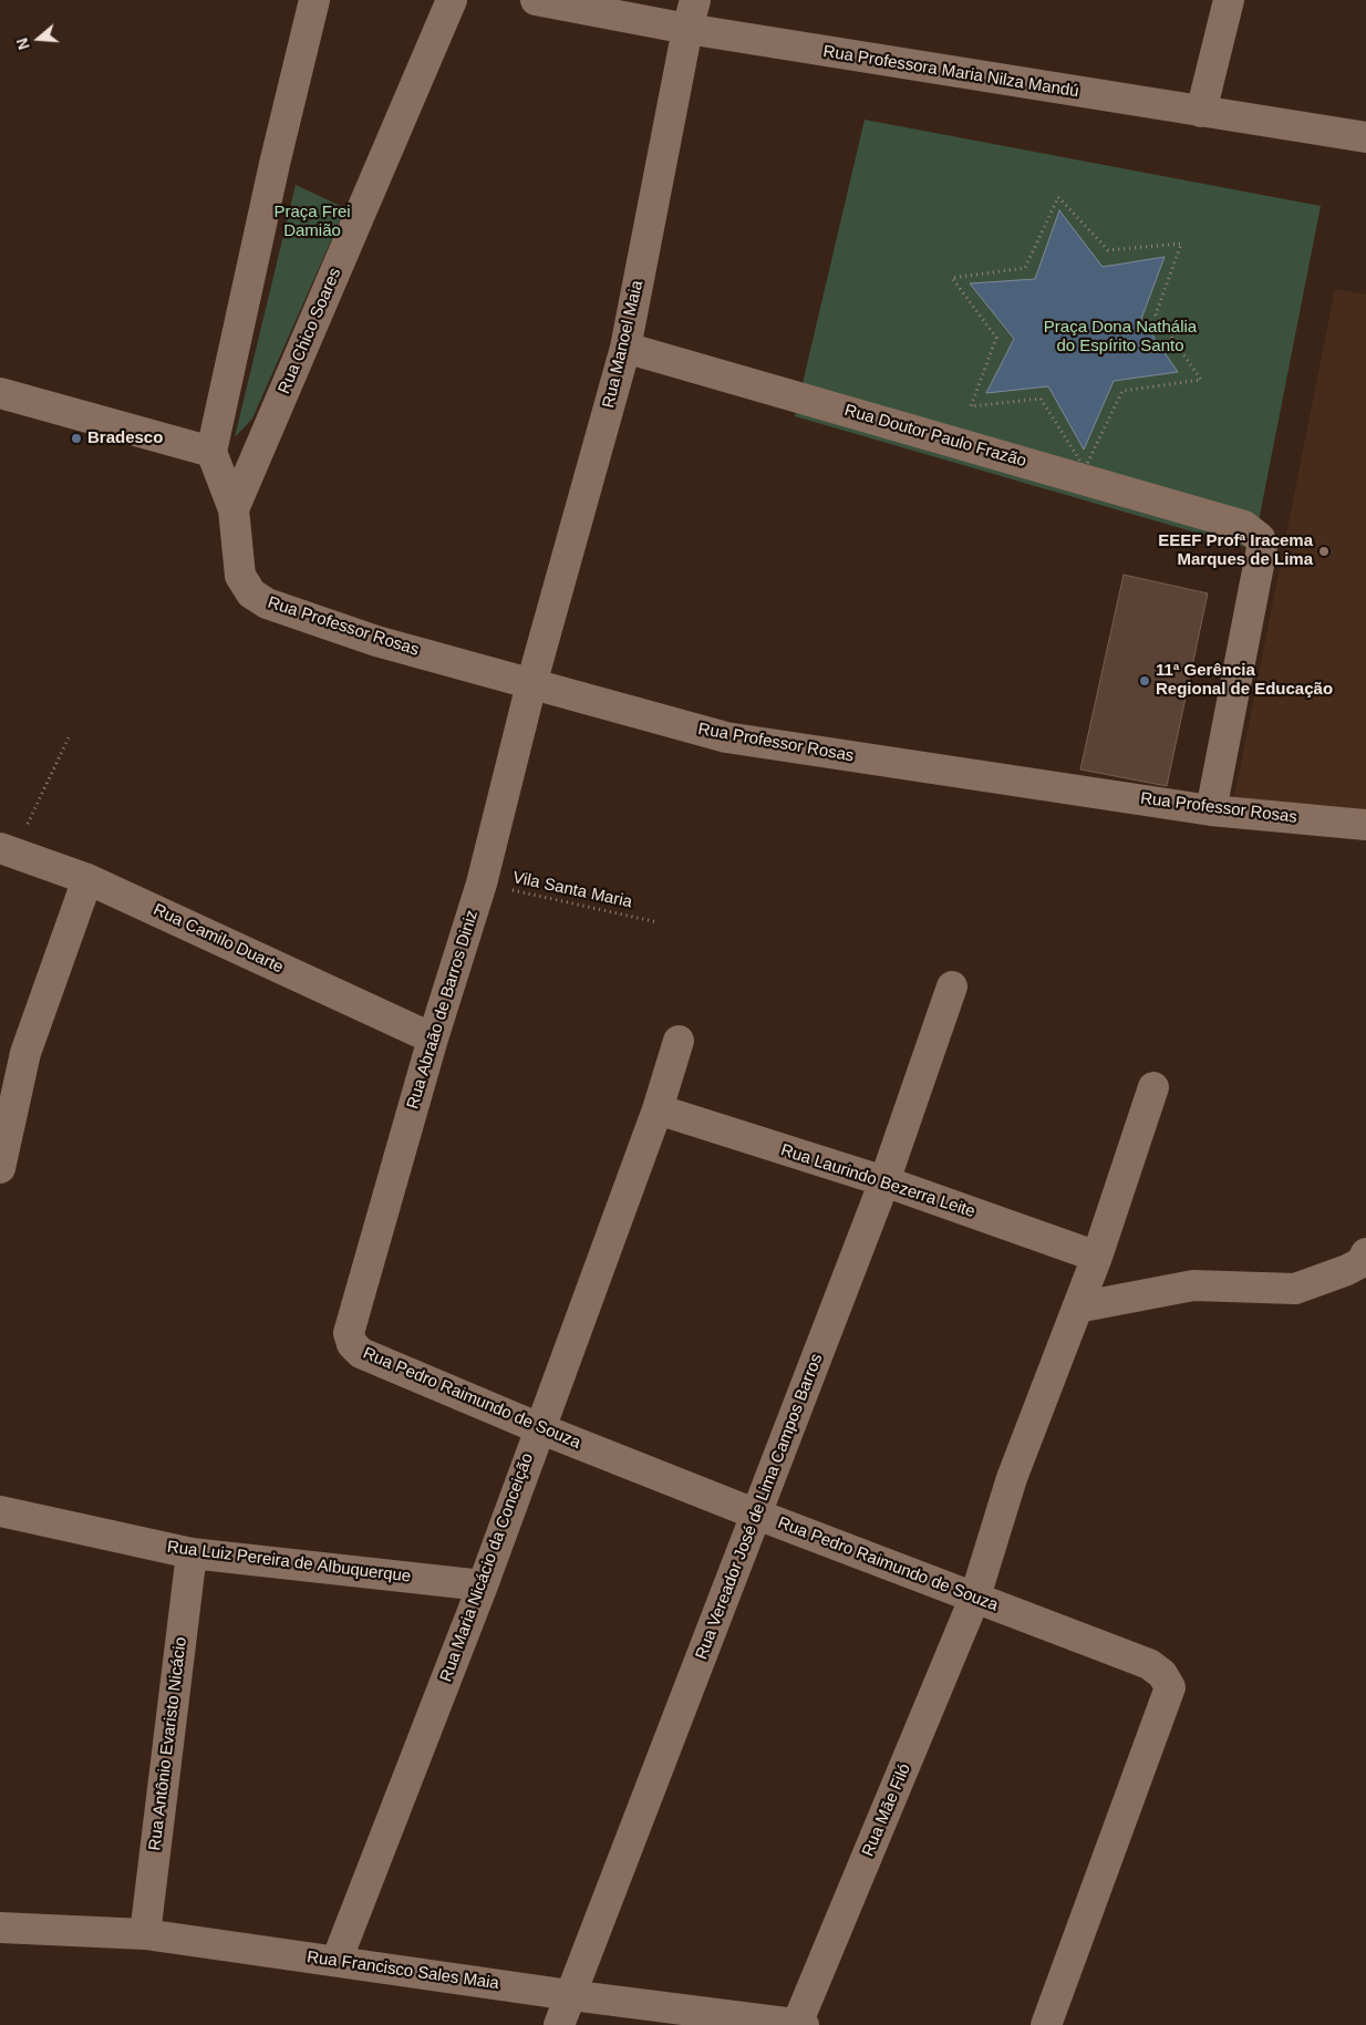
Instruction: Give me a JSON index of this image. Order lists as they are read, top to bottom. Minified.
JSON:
{"streets":{"street":["Rua Professora Maria Nilza Mandú","Rua Chico Soares","Rua Manoel Maia","Rua Doutor Paulo Frazão","Rua Professor Rosas","Rua Camilo Duarte","Rua Abraão de Barros Diniz","Rua Laurindo Bezerra Leite","Rua Pedro Raimundo de Souza","Rua Vereador José de Lima Campos Barros","Rua Luiz Pereira de Albuquerque","Rua Maria Nicácio da Conceição","Rua Antônio Evaristo Nicácio","Rua Mãe Filó","Rua Francisco Sales Maia"],"path":["Vila Santa Maria"]},"crossings":[["Rua Professora Maria Nilza Mandú","Rua Manoel Maia"],["Rua Chico Soares","Rua Professor Rosas"],["Rua Manoel Maia","Rua Doutor Paulo Frazão"],["Rua Manoel Maia","Rua Professor Rosas"],["Rua Manoel Maia","Rua Abraão de Barros Diniz"],["Rua Doutor Paulo Frazão","Rua Professor Rosas"],["Rua Professor Rosas","Rua Abraão de Barros Diniz"],["Vila Santa Maria","Rua Abraão de Barros Diniz"],["Rua Camilo Duarte","Rua Abraão de Barros Diniz"],["Rua Abraão de Barros Diniz","Rua Pedro Raimundo de Souza"],["Rua Laurindo Bezerra Leite","Rua Vereador José de Lima Campos Barros"],["Rua Laurindo Bezerra Leite","Rua Maria Nicácio da Conceição"],["Rua Laurindo Bezerra Leite","Rua Mãe Filó"],["Rua Pedro Raimundo de Souza","Rua Vereador José de Lima Campos Barros"],["Rua Pedro Raimundo de Souza","Rua Maria Nicácio da Conceição"],["Rua Pedro Raimundo de Souza","Rua Mãe Filó"],["Rua Vereador José de Lima Campos Barros","Rua Francisco Sales Maia"],["Rua Luiz Pereira de Albuquerque","Rua Maria Nicácio da Conceição"],["Rua Luiz Pereira de Albuquerque","Rua Antônio Evaristo Nicácio"],["Rua Maria Nicácio da Conceição","Rua Francisco Sales Maia"],["Rua Antônio Evaristo Nicácio","Rua Francisco Sales Maia"],["Rua Mãe Filó","Rua Francisco Sales Maia"]],"parks":["Praça Frei Damião","Praça Dona Nathália do Espírito Santo"],"places":["Bradesco","EEEF Profª Iracema Marques de Lima","11ª Gerência Regional de Educação"],"north":"left"}
